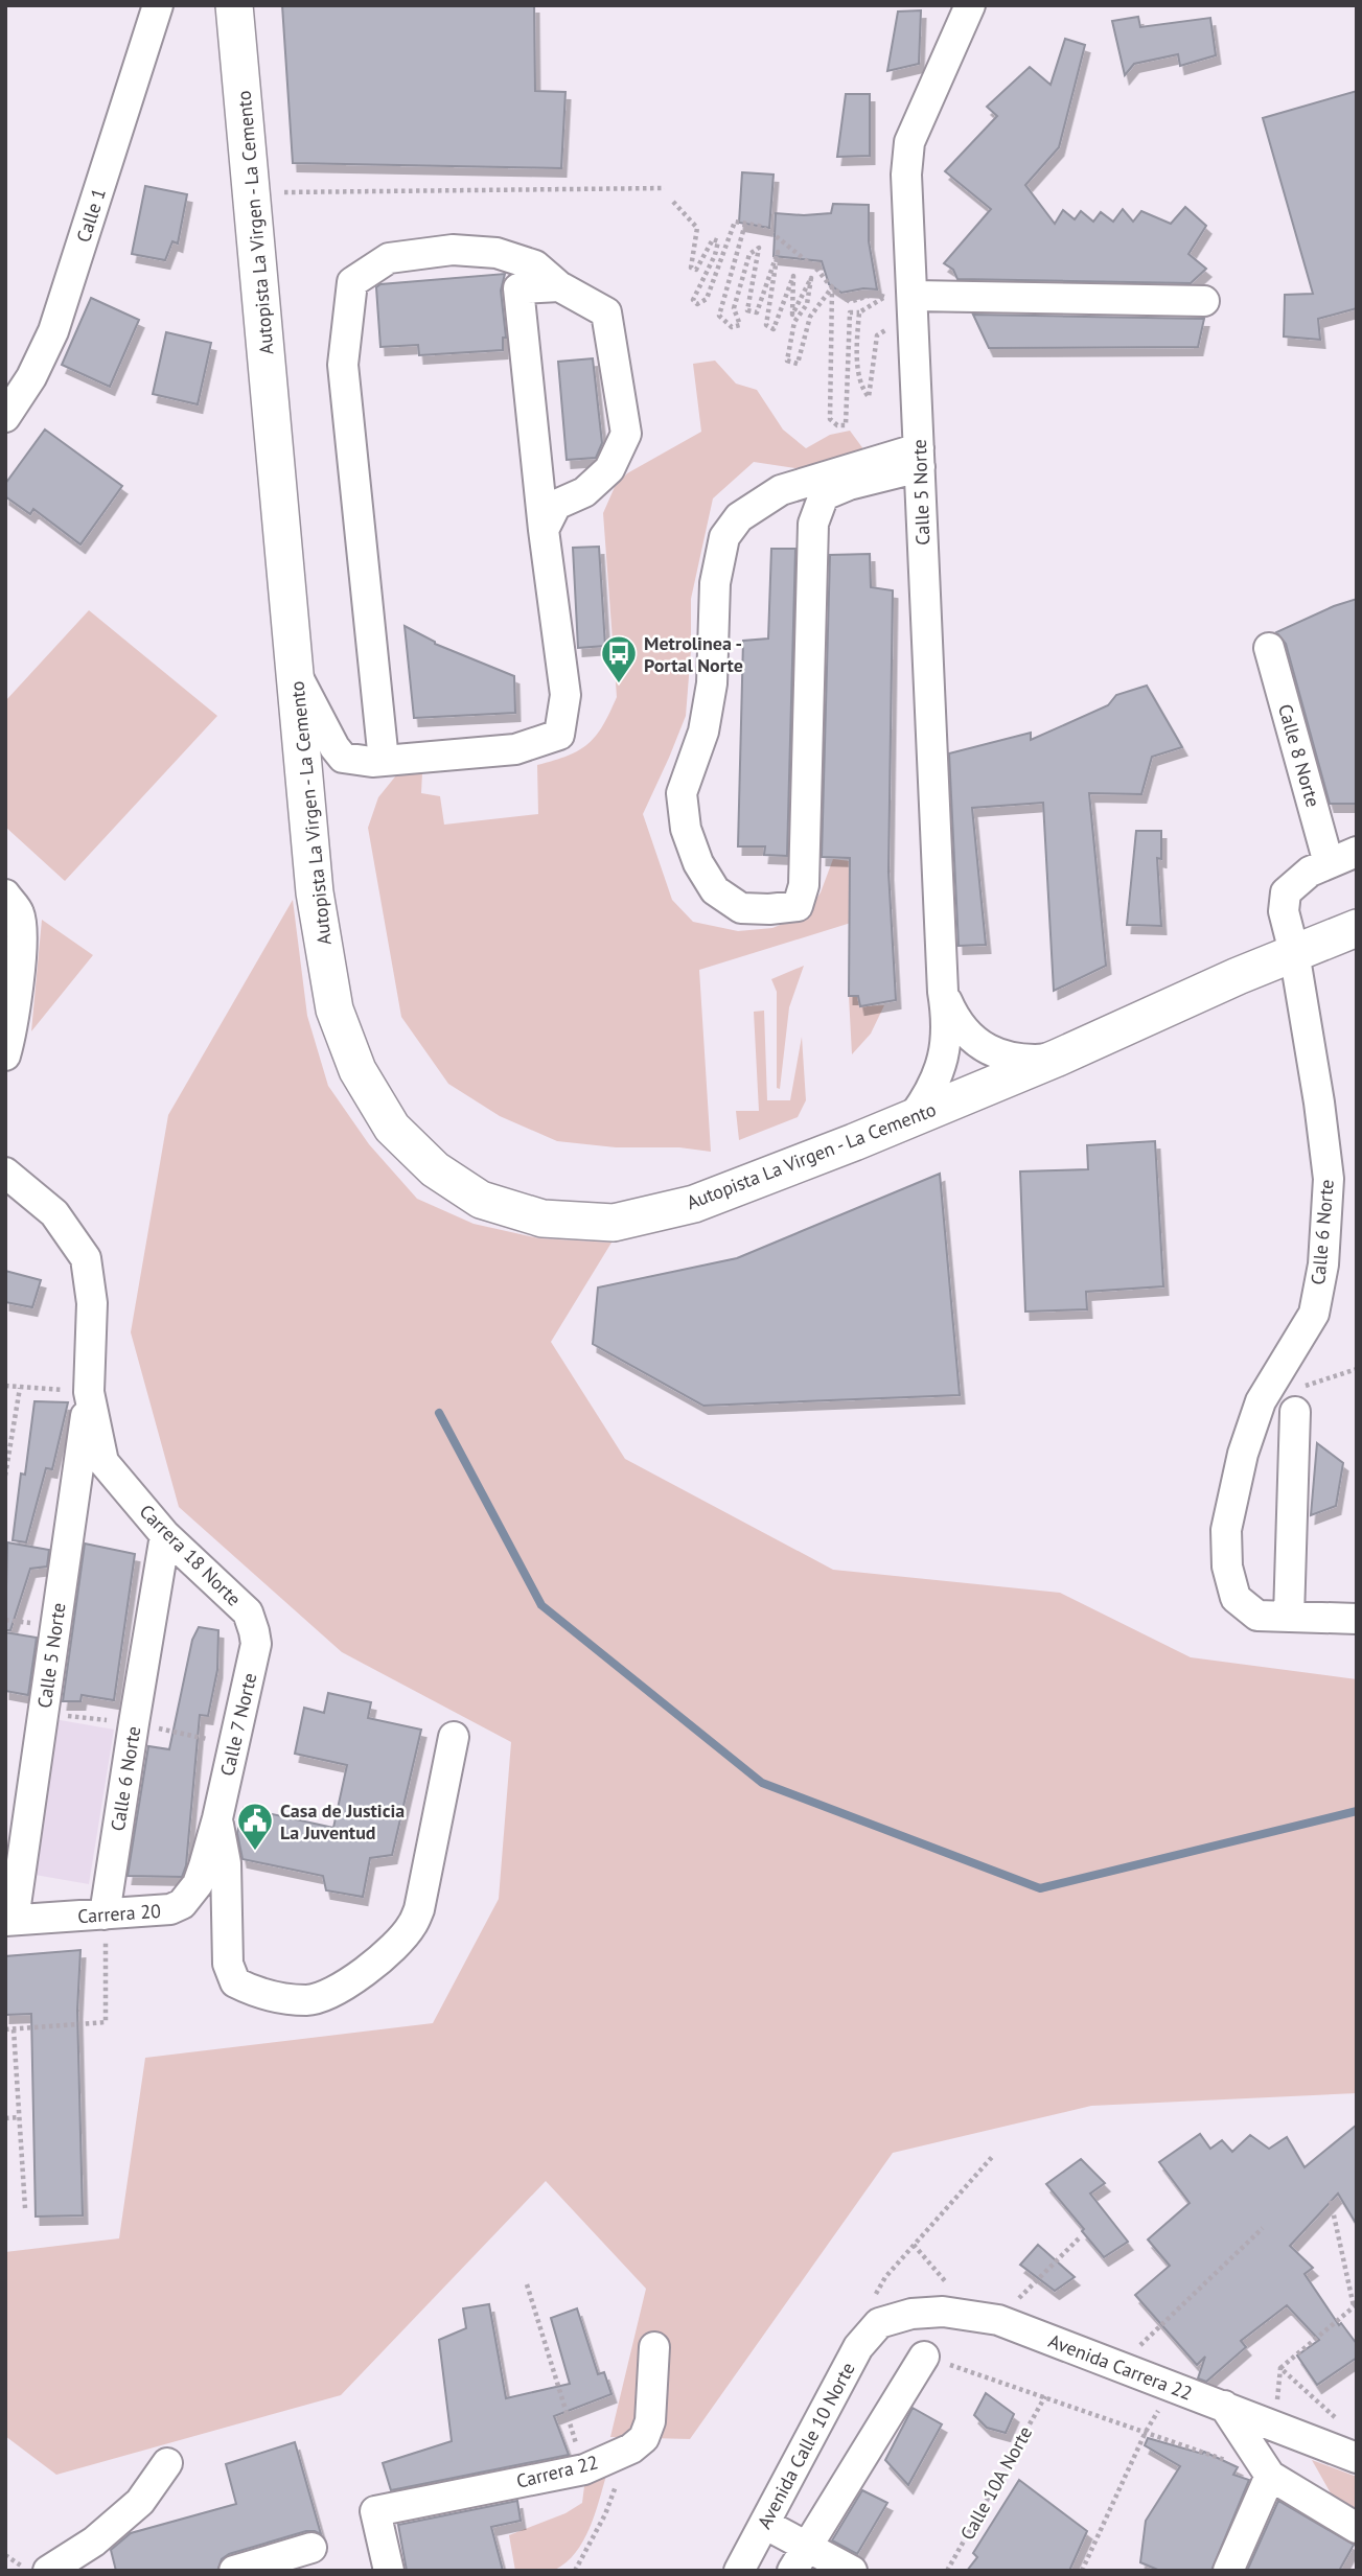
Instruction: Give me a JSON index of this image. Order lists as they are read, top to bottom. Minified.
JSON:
{"streets":{"main road":["Autopista La Virgen - La Cemento"],"street":["Calle 1","Calle 5 Norte","Calle 8 Norte","Calle 6 Norte","Carrera 18 Norte","Calle 7 Norte","Carrera 20","Avenida Carrera 22","Avenida Calle 10 Norte","Carrera 22"],"path":["Calle 10A Norte"]},"crossings":[["Autopista La Virgen - La Cemento","Calle 5 Norte"],["Autopista La Virgen - La Cemento","Calle 6 Norte"],["Calle 5 Norte","Carrera 18 Norte"],["Calle 5 Norte","Carrera 20"],["Calle 8 Norte","Calle 6 Norte"],["Calle 6 Norte","Carrera 18 Norte"],["Calle 6 Norte","Carrera 20"],["Carrera 18 Norte","Calle 7 Norte"],["Calle 7 Norte","Carrera 20"],["Avenida Carrera 22","Avenida Calle 10 Norte"]],"places":{"bus stop":["Metrolinea - Portal Norte"],"public building":["Casa de Justicia La Juventud"]}}
